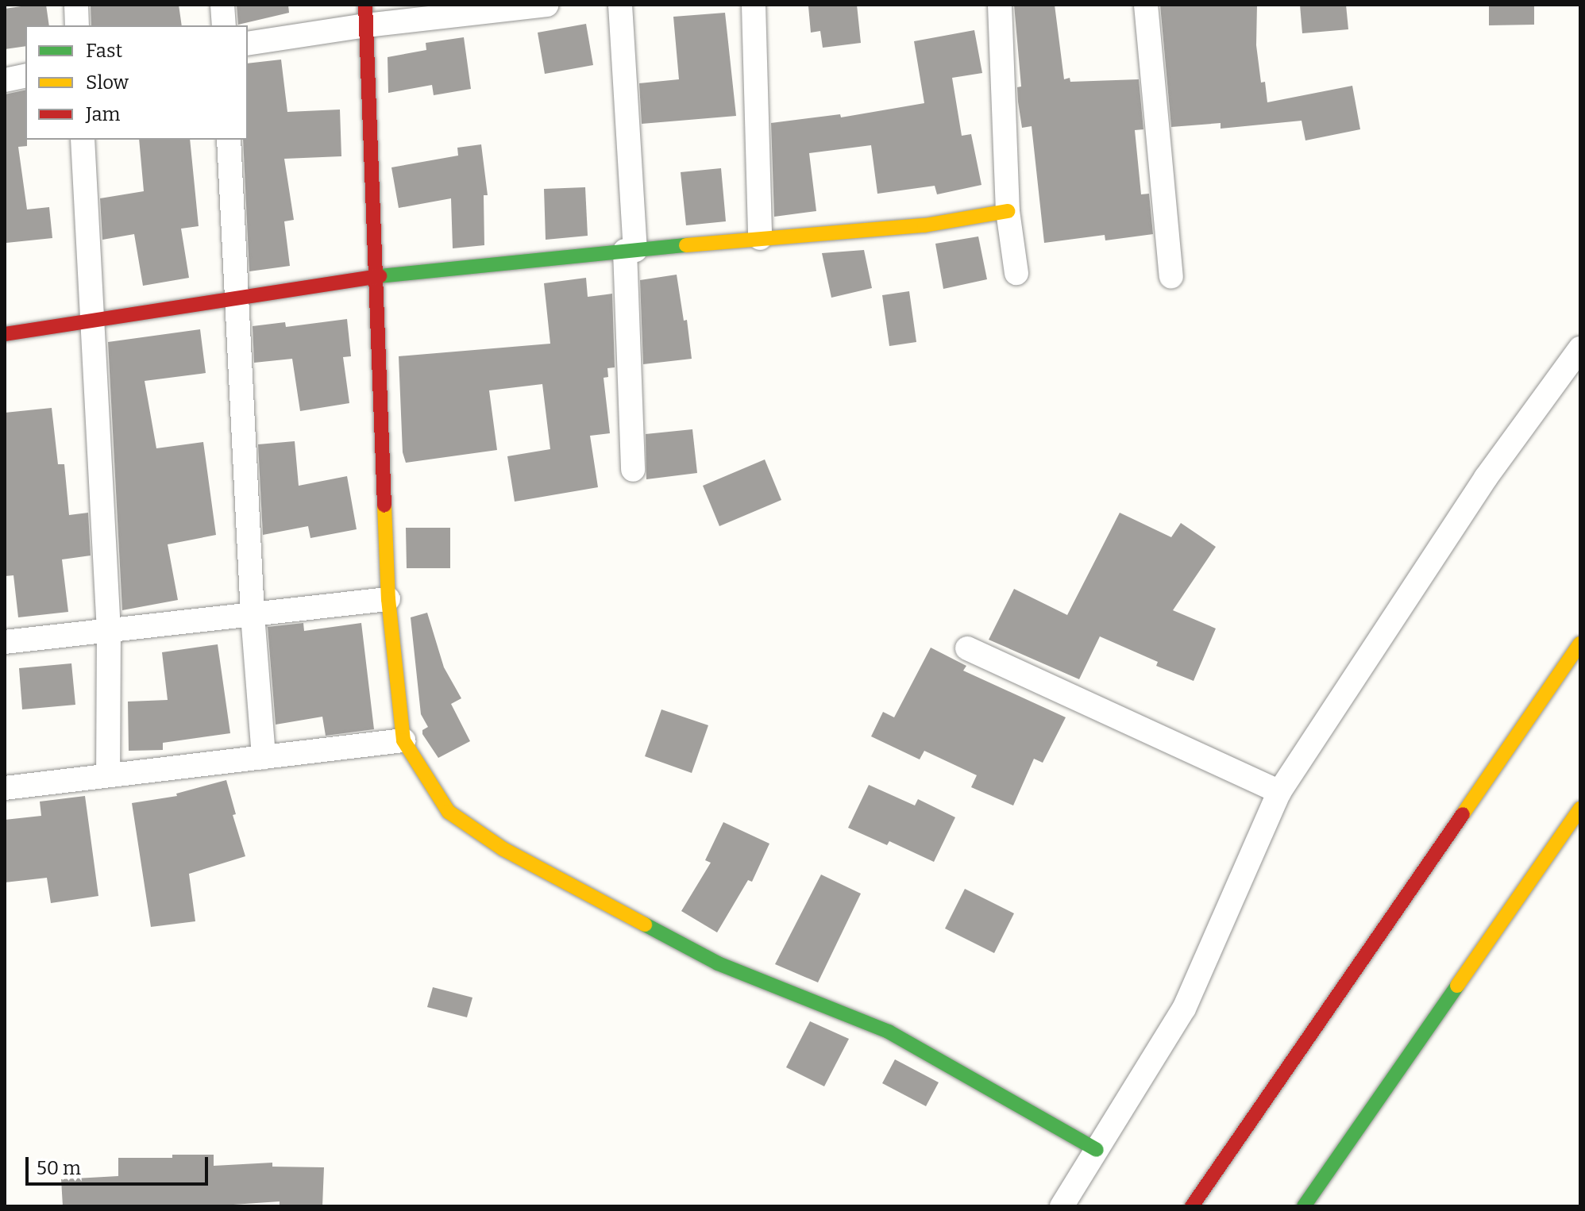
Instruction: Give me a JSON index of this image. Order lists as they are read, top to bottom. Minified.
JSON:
{"legend":["Fast","Slow","Jam"],"scale_bar":"50 m"}
